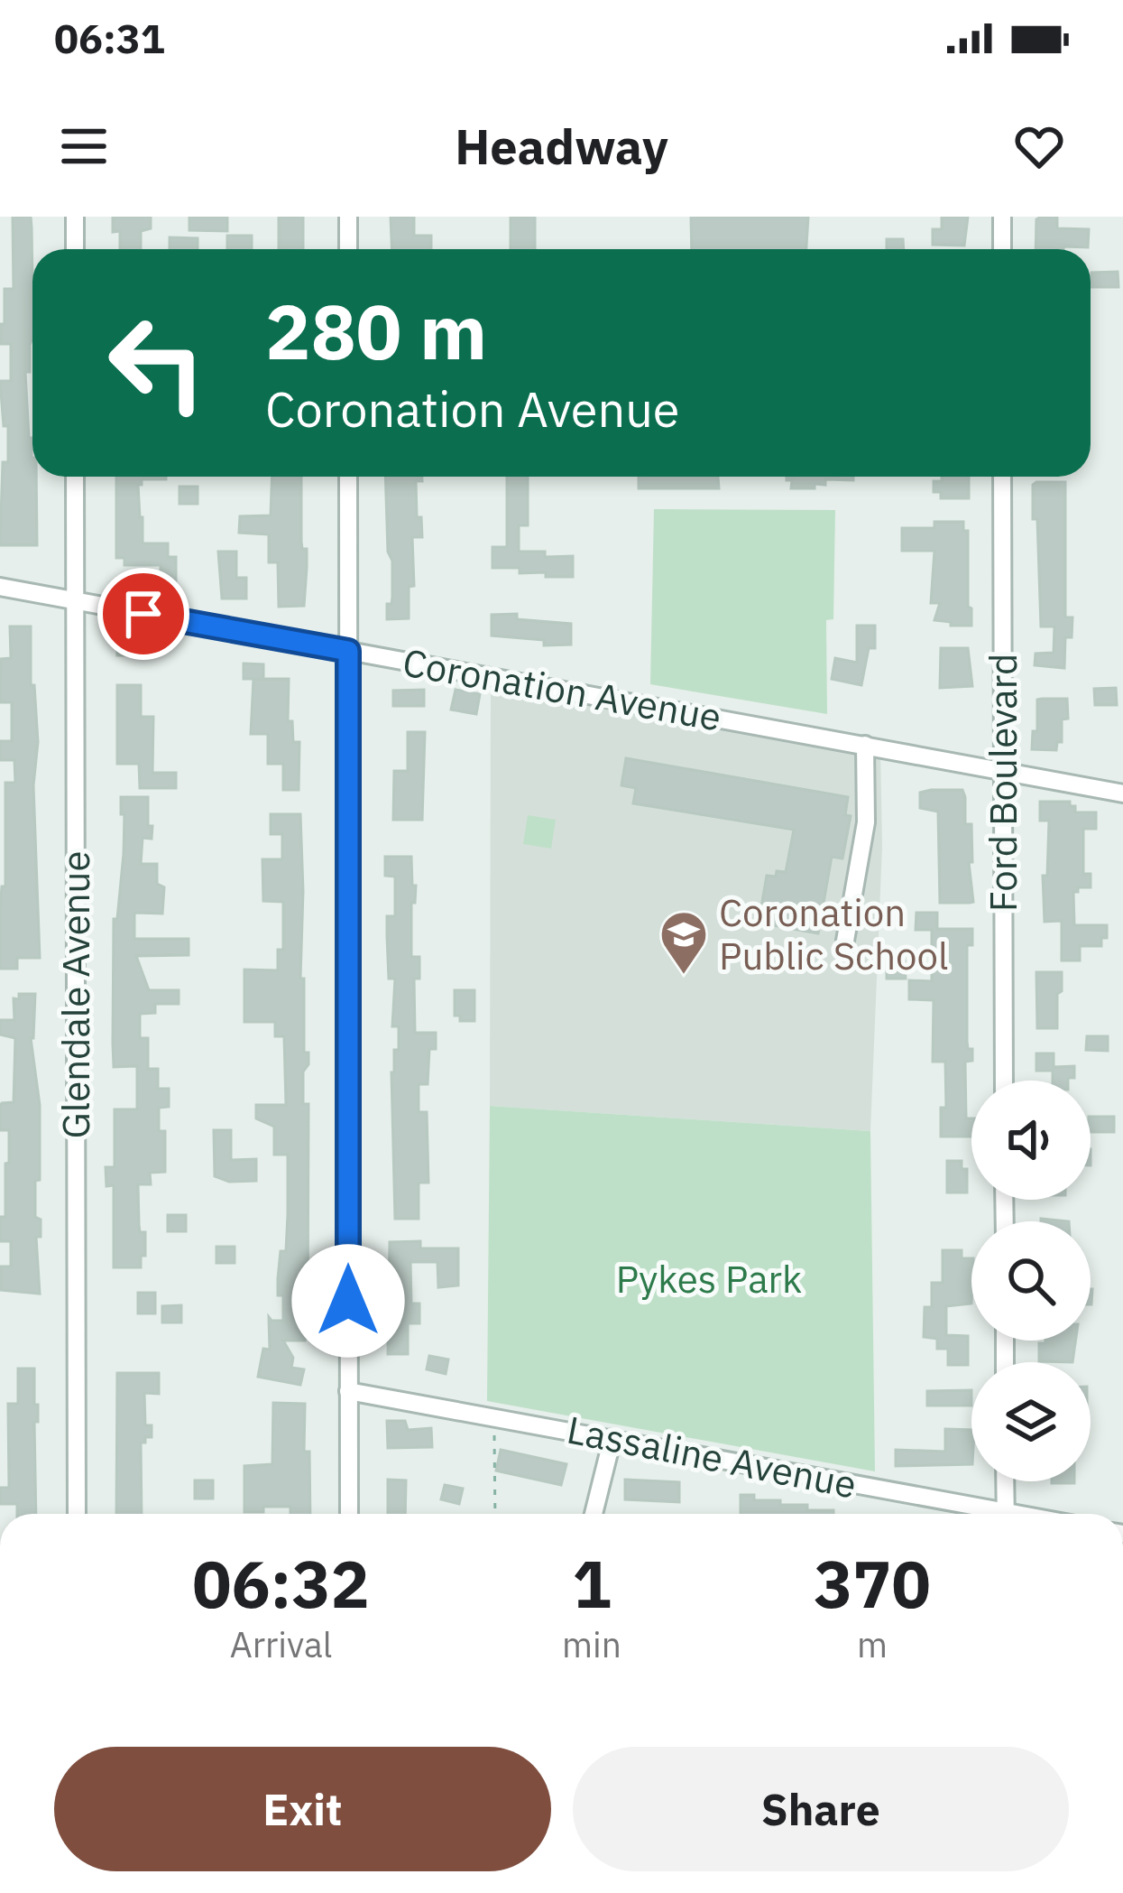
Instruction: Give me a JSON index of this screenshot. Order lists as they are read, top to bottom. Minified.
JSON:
{"streets":{"street":["Coronation Avenue","Ford Boulevard","Glendale Avenue","Lassaline Avenue"]},"crossings":[["Coronation Avenue","Ford Boulevard"],["Coronation Avenue","Glendale Avenue"]],"parks":["Pykes Park"],"places":{"school or university":["Coronation Public School"]},"page":{"status":"06:31","header":"Headway","turn":["280 m","Coronation Avenue"],"eta":["06:32","Arrival","1","min","370","m"],"buttons":["Exit","Share"]}}
